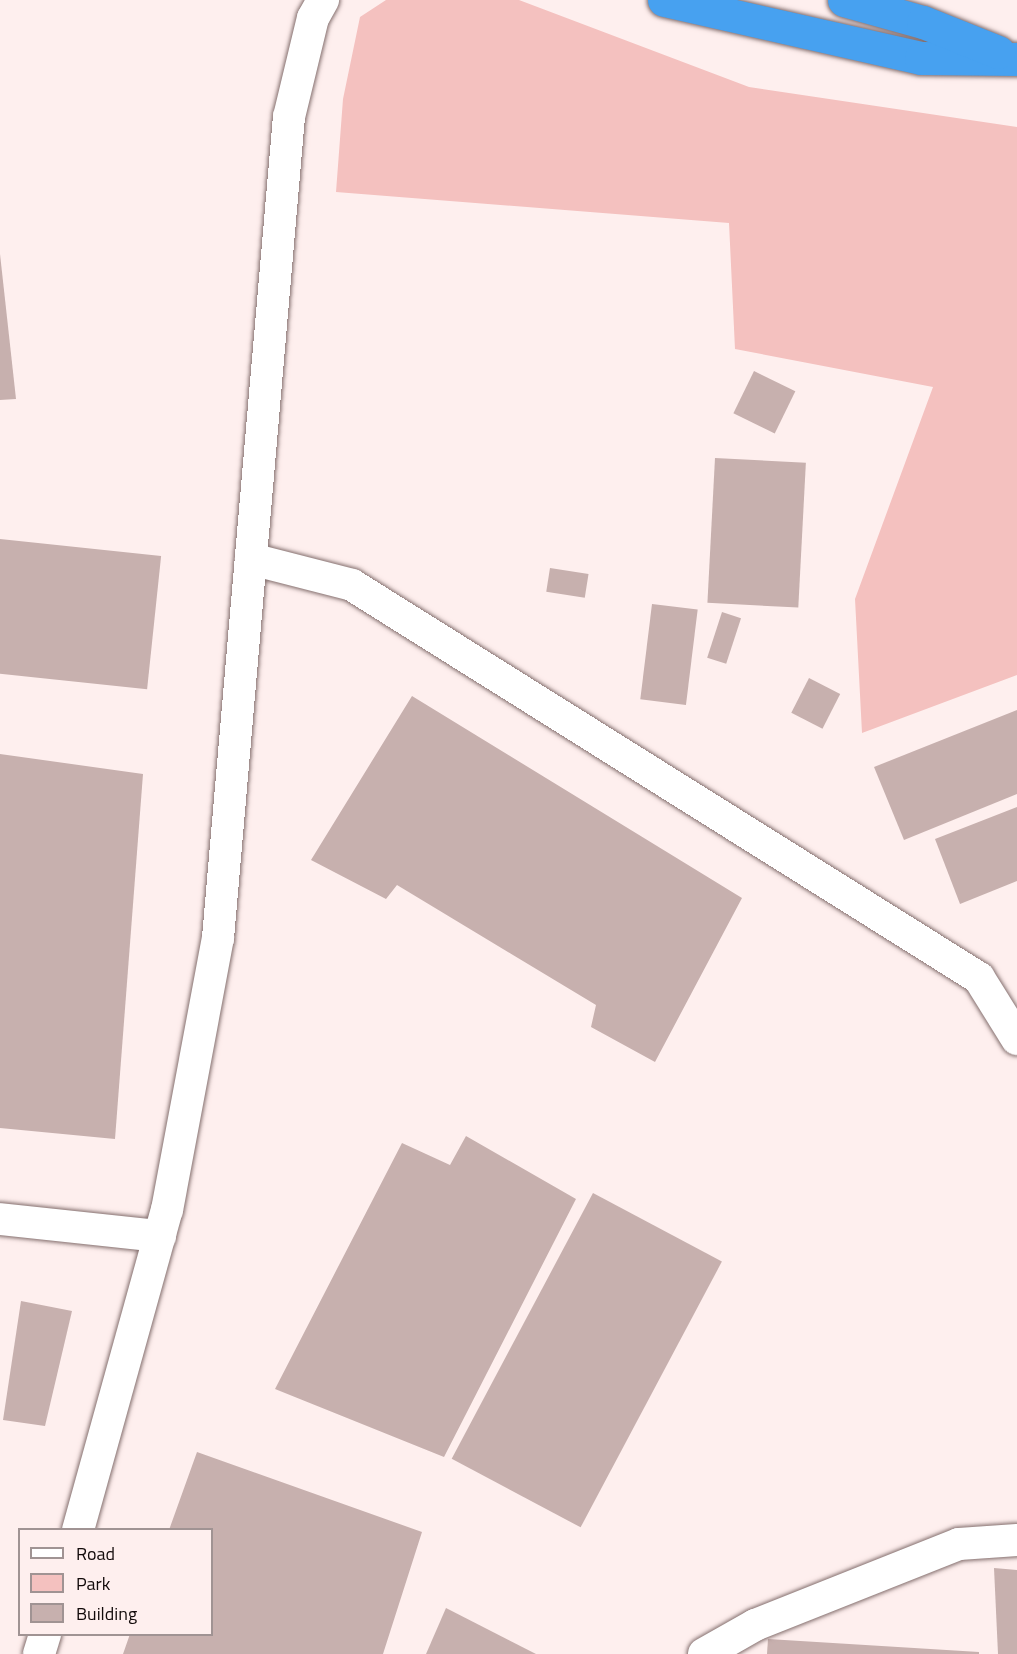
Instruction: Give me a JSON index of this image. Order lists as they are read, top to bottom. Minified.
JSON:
{"legend":["Road","Park","Building"]}
